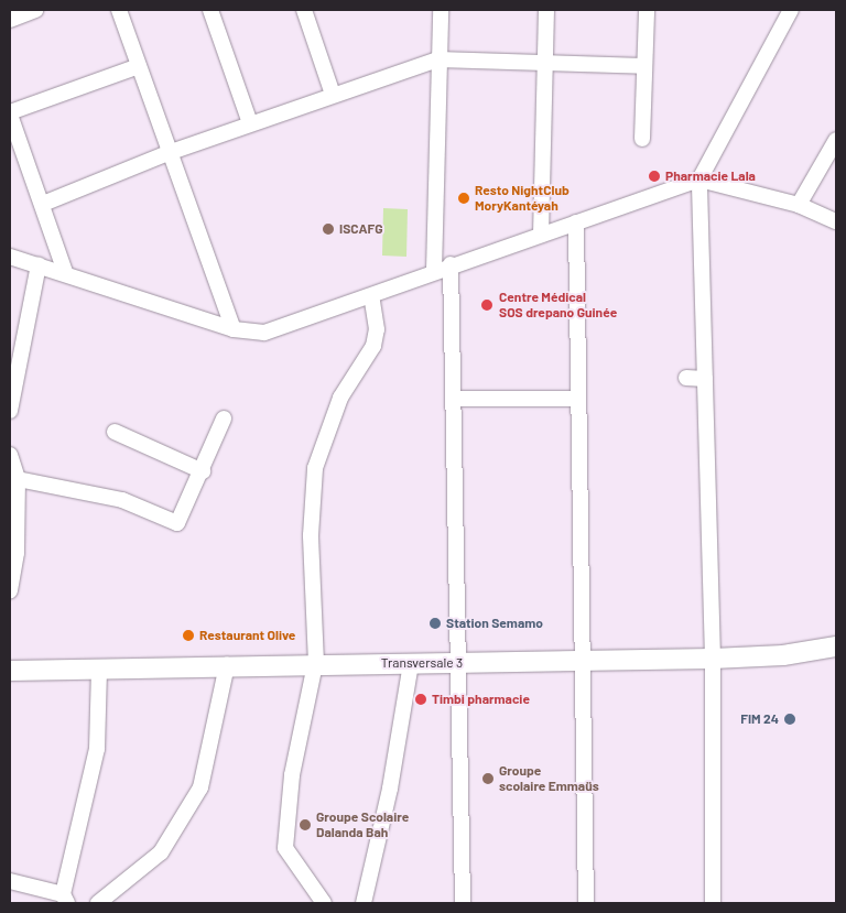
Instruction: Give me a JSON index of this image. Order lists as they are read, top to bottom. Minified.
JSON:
{"streets":{"main road":["Transversale 3"]},"places":["Pharmacie Lala","Resto NightClub MoryKantéyah","ISCAFG","Centre Médical SOS drepano Guinée","Station Semamo","Restaurant Olive","Timbi pharmacie","FIM 24","Groupe scolaire Emmaüs","Groupe Scolaire Dalanda Bah"]}
